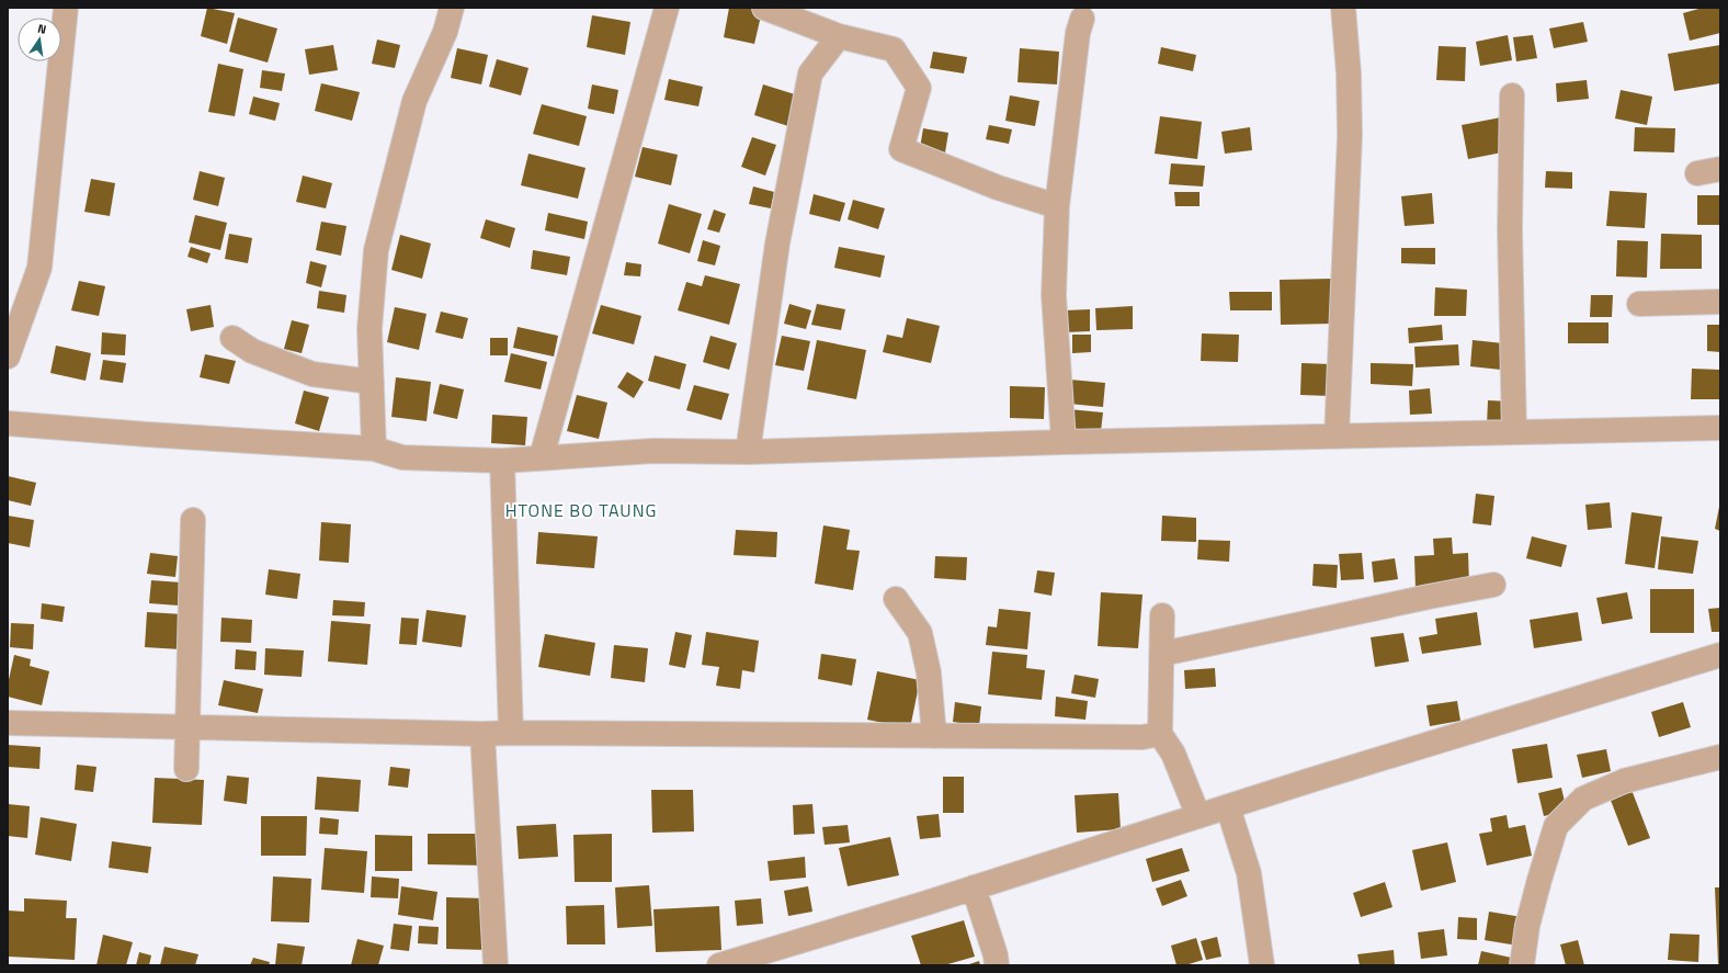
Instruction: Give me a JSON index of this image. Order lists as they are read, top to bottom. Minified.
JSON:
{"districts":["HTONE BO TAUNG"],"north":"top"}
